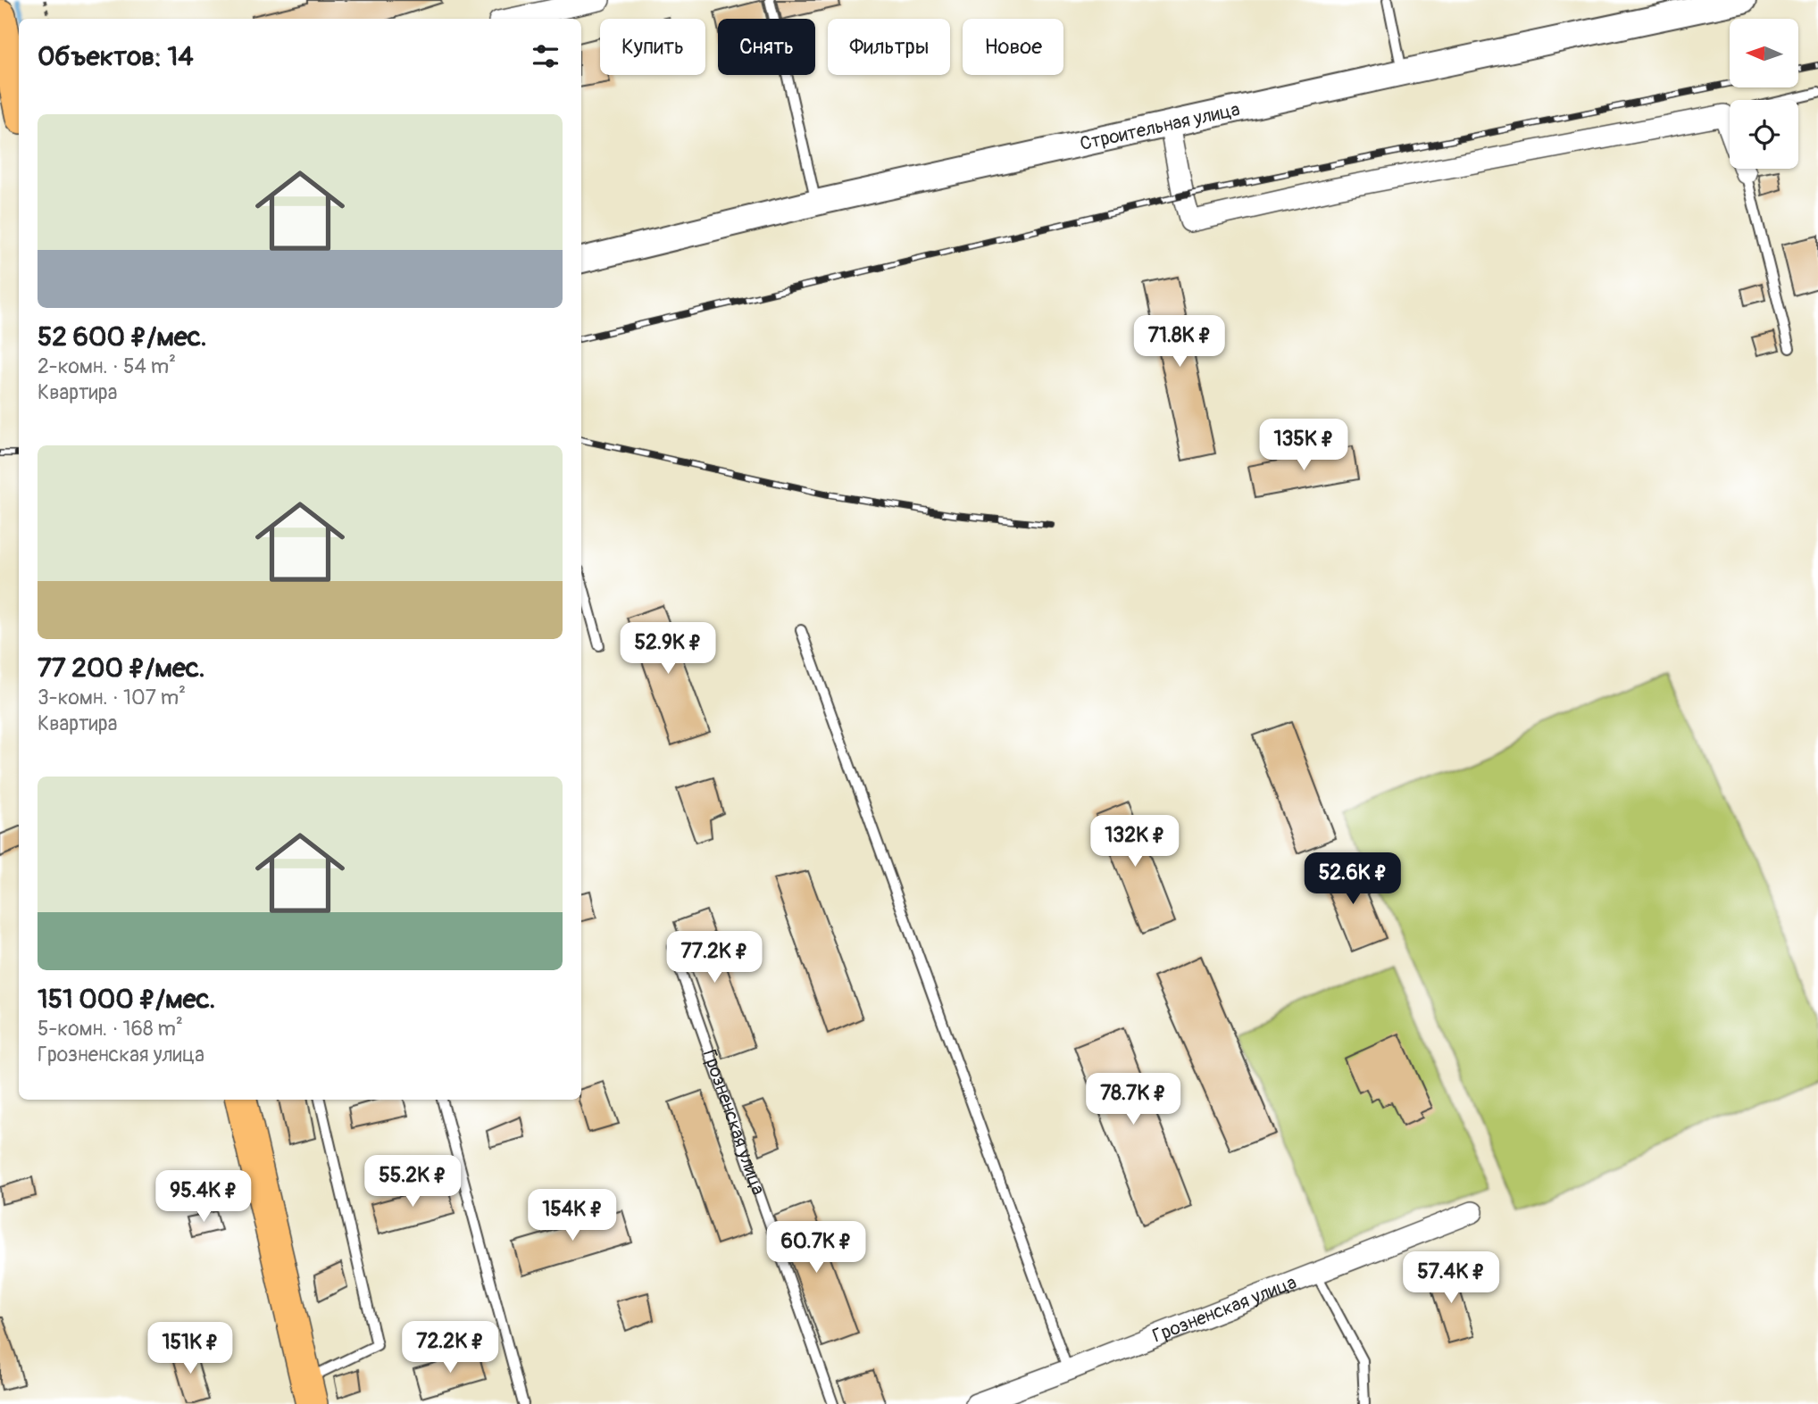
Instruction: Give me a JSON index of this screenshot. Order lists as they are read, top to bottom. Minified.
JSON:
{"streets":{"street":["Строительная улица","Грозненская улица"]},"north":"left","page":{"chip":["Купить","Снять","Фильтры","Новое"],"heading":"Объектов: 14","list":[{"name":"52 600 ₽/мес.","note":"2-комн. · 54 m² · Квартира"},{"name":"77 200 ₽/мес.","note":"3-комн. · 107 m² · Квартира"},{"name":"151 000 ₽/мес.","note":"5-комн. · 168 m² · Грозненская улица"}],"price":["71.8K ₽","135K ₽","52.9K ₽","132K ₽","52.6K ₽","77.2K ₽","78.7K ₽","55.2K ₽","95.4K ₽","154K ₽","60.7K ₽","57.4K ₽","72.2K ₽","151K ₽"]}}
